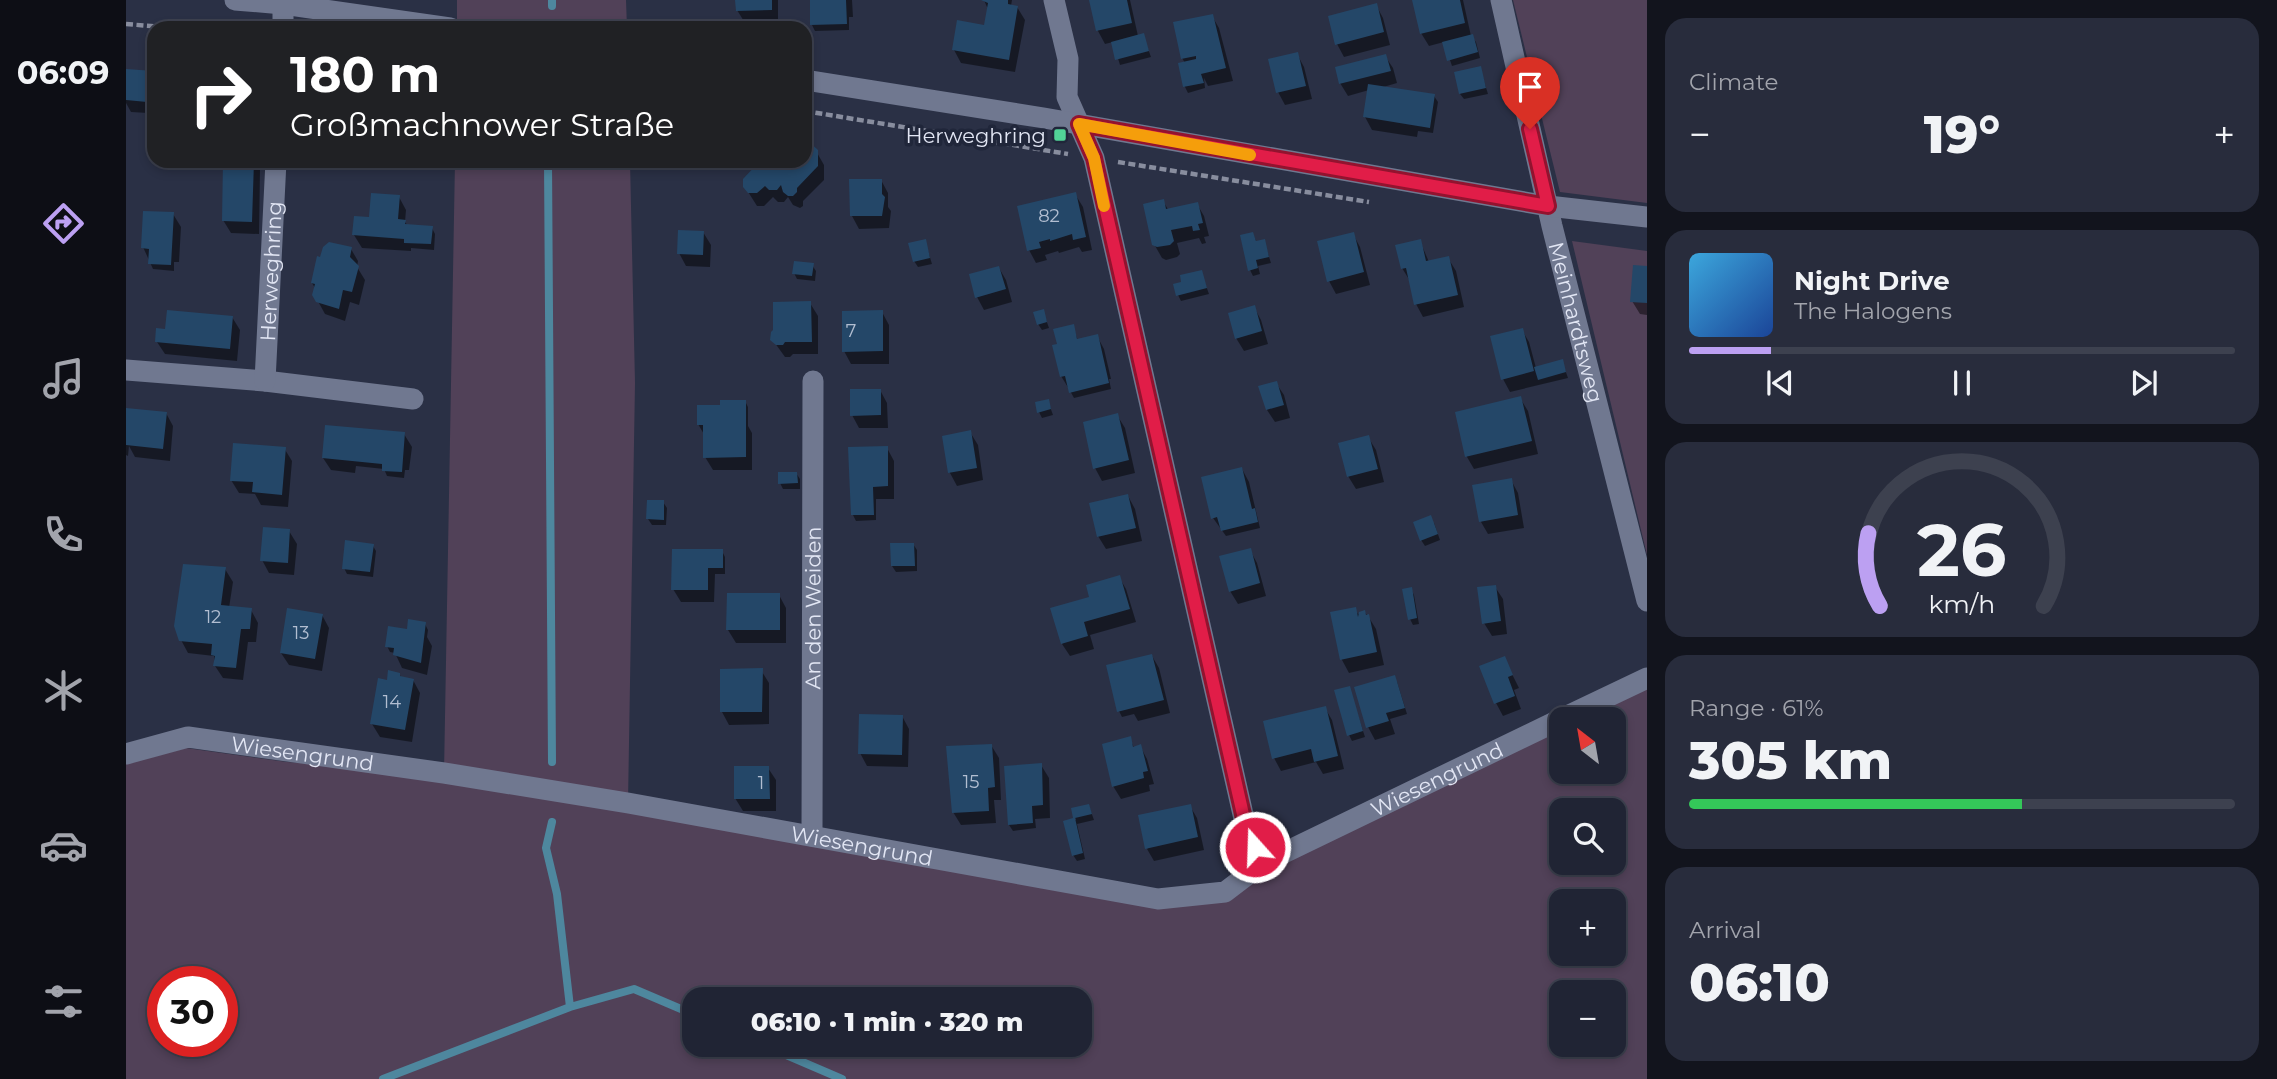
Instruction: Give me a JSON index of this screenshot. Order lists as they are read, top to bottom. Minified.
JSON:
{"streets":{"street":["Herweghring","Meinhardtsweg","An den Weiden","Wiesengrund"]},"crossings":[["An den Weiden","Wiesengrund"]],"places":{"transit":["Herweghring"]},"house_numbers":["82","7","12","13","14","15","1"],"north":"top left","page":{"tabs":"06:09","tile":["Climate",["Range · 61%","305 km"],["Arrival","06:10"]],"turn":["180 m","Großmachnower Straße"],"heat":["−","19°","+"],"song":["Night Drive","The Halogens"],"map_buttons":["+","−"],"limit":"30","trip":"06:10 · 1 min · 320 m","gauge":["26","km/h"]}}
